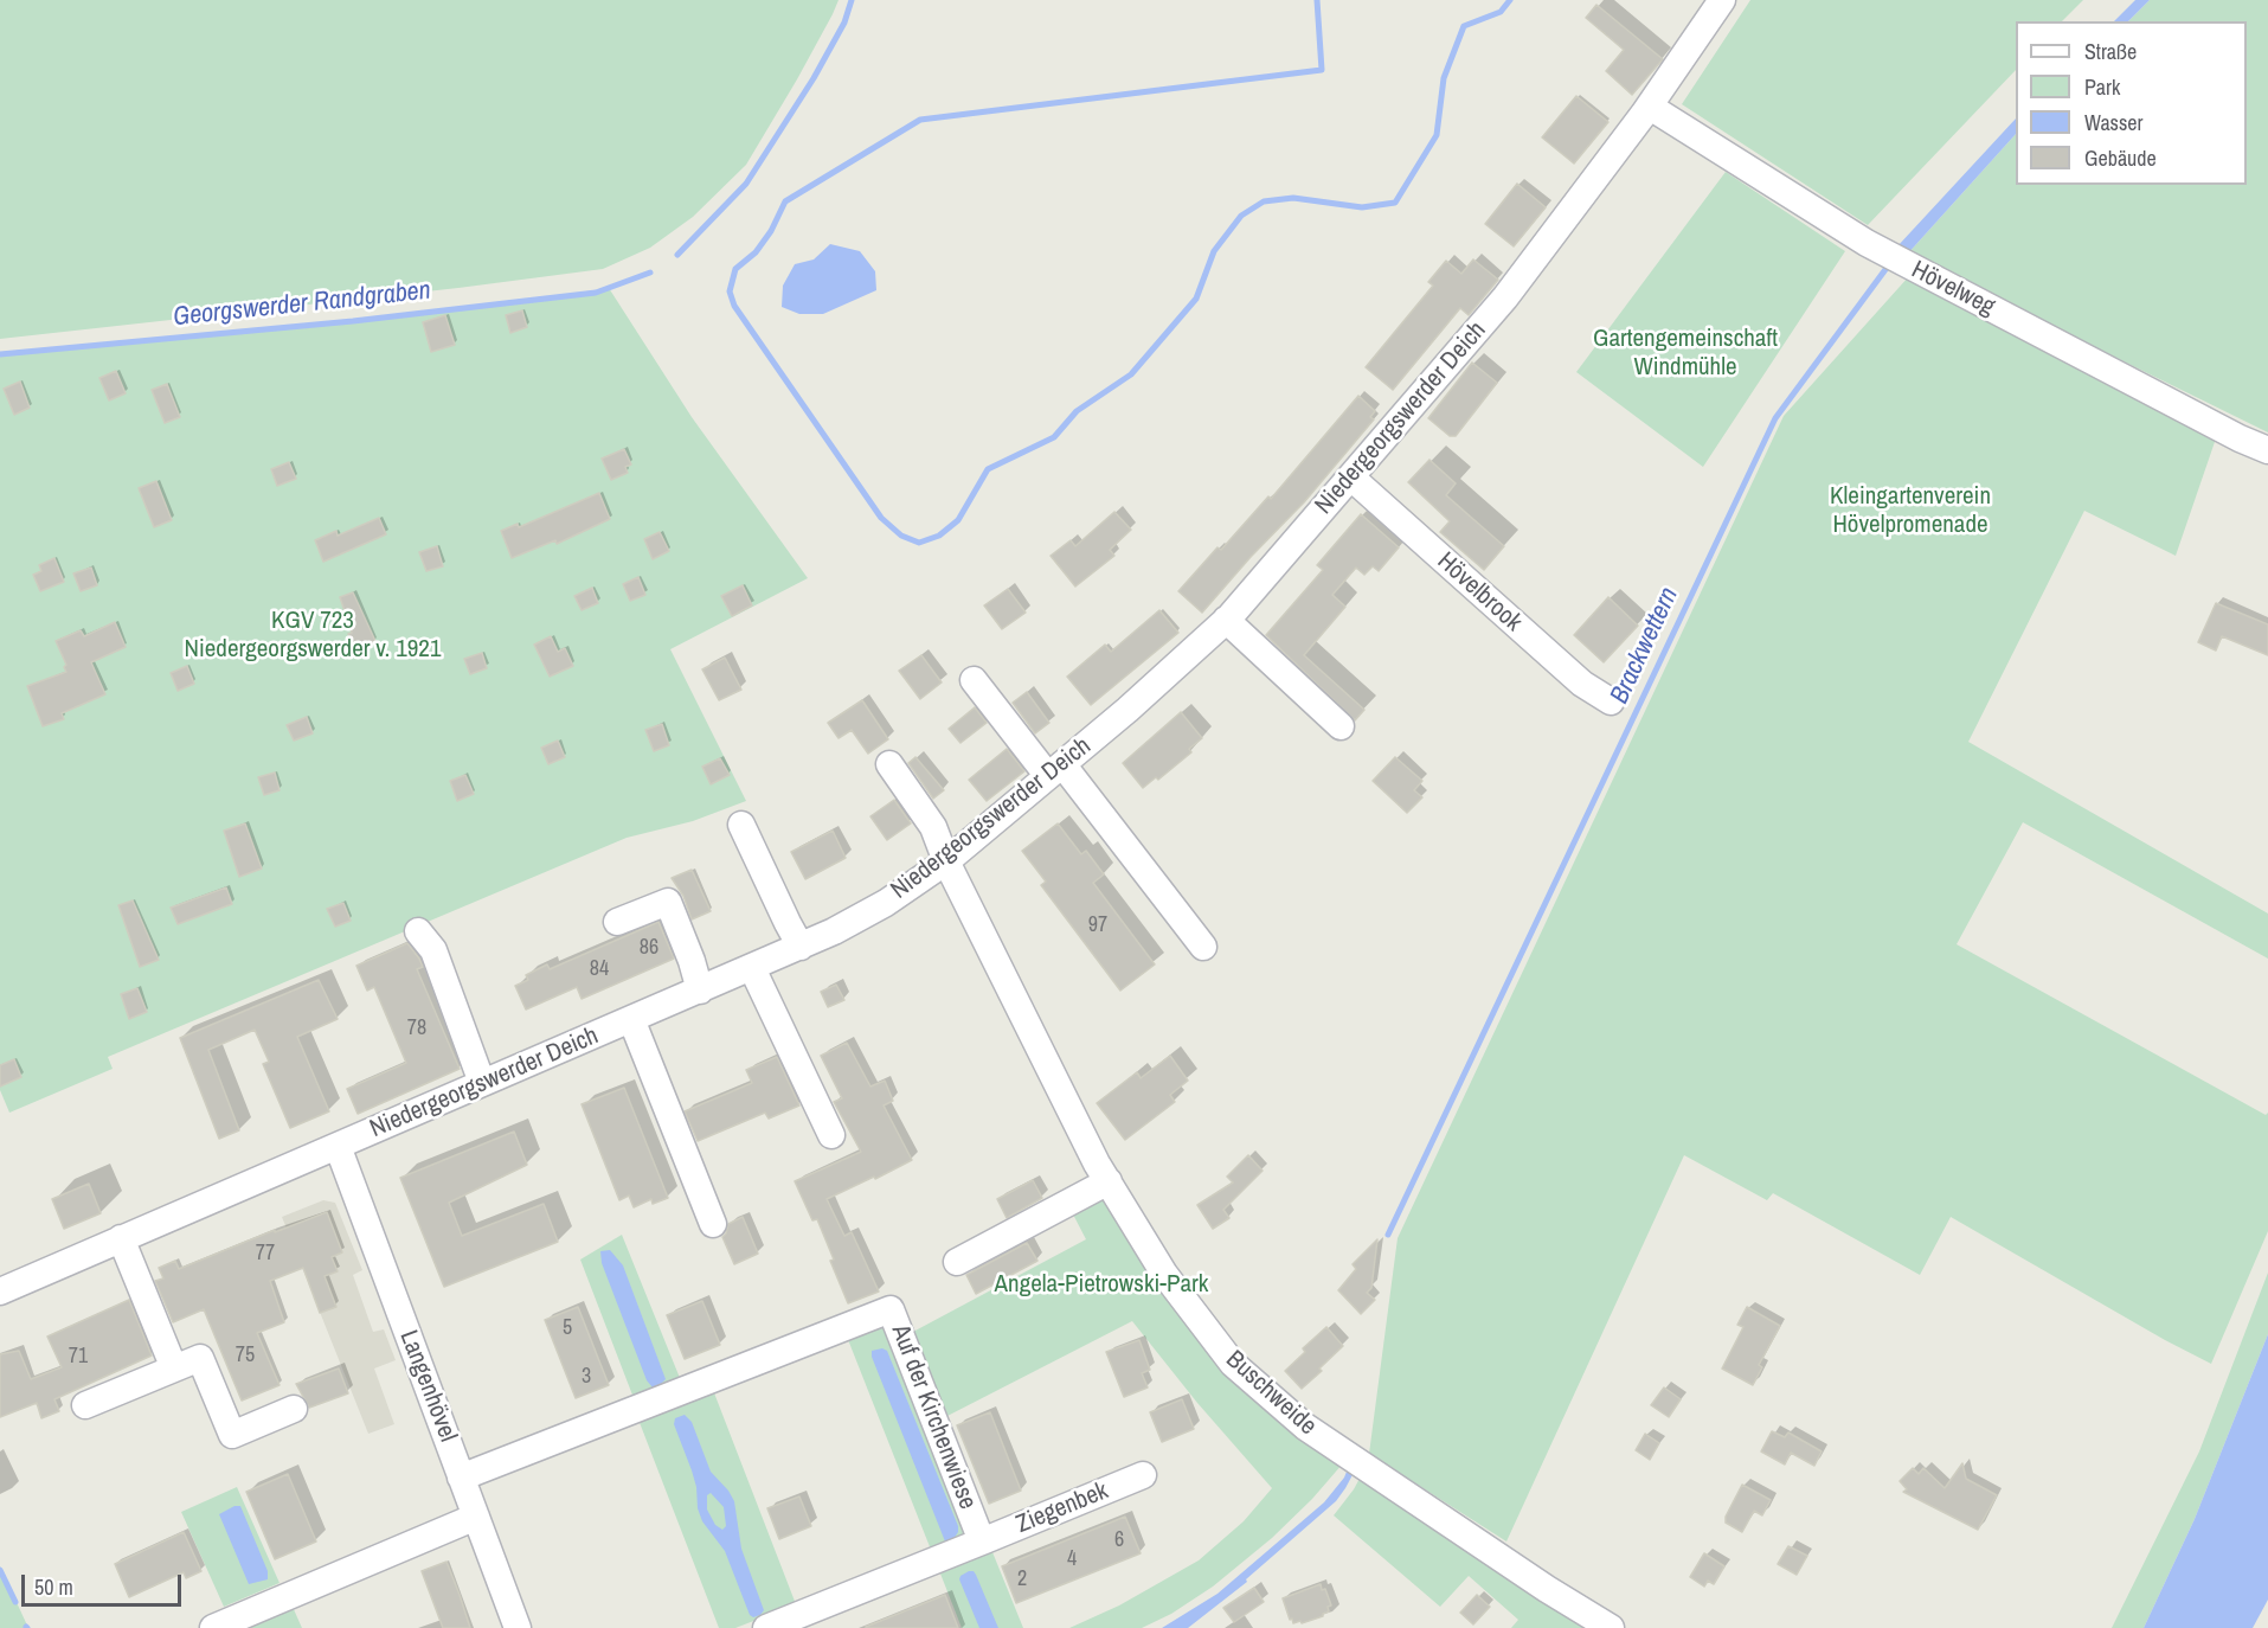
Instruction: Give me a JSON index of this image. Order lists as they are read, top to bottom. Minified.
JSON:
{"streets":{"street":["Hövelweg","Niedergeorgswerder Deich","Hövelbrook","Langenhövel","Buschweide","Auf der Kirchenwiese","Ziegenbek"]},"crossings":[["Hövelweg","Niedergeorgswerder Deich"],["Niedergeorgswerder Deich","Hövelbrook"],["Niedergeorgswerder Deich","Langenhövel"],["Niedergeorgswerder Deich","Buschweide"],["Langenhövel","Auf der Kirchenwiese"],["Auf der Kirchenwiese","Ziegenbek"]],"water":["Georgswerder Randgraben","Brackwettern"],"parks":["Gartengemeinschaft Windmühle","Kleingartenverein Hövelpromenade","KGV 723 Niedergeorgswerder v. 1921","Angela-Pietrowski-Park"],"house_numbers":["97","86","84","78","77","5","75","71","3","6","4","2"],"legend":["Straße","Park","Wasser","Gebäude"],"scale_bar":"50 m"}
